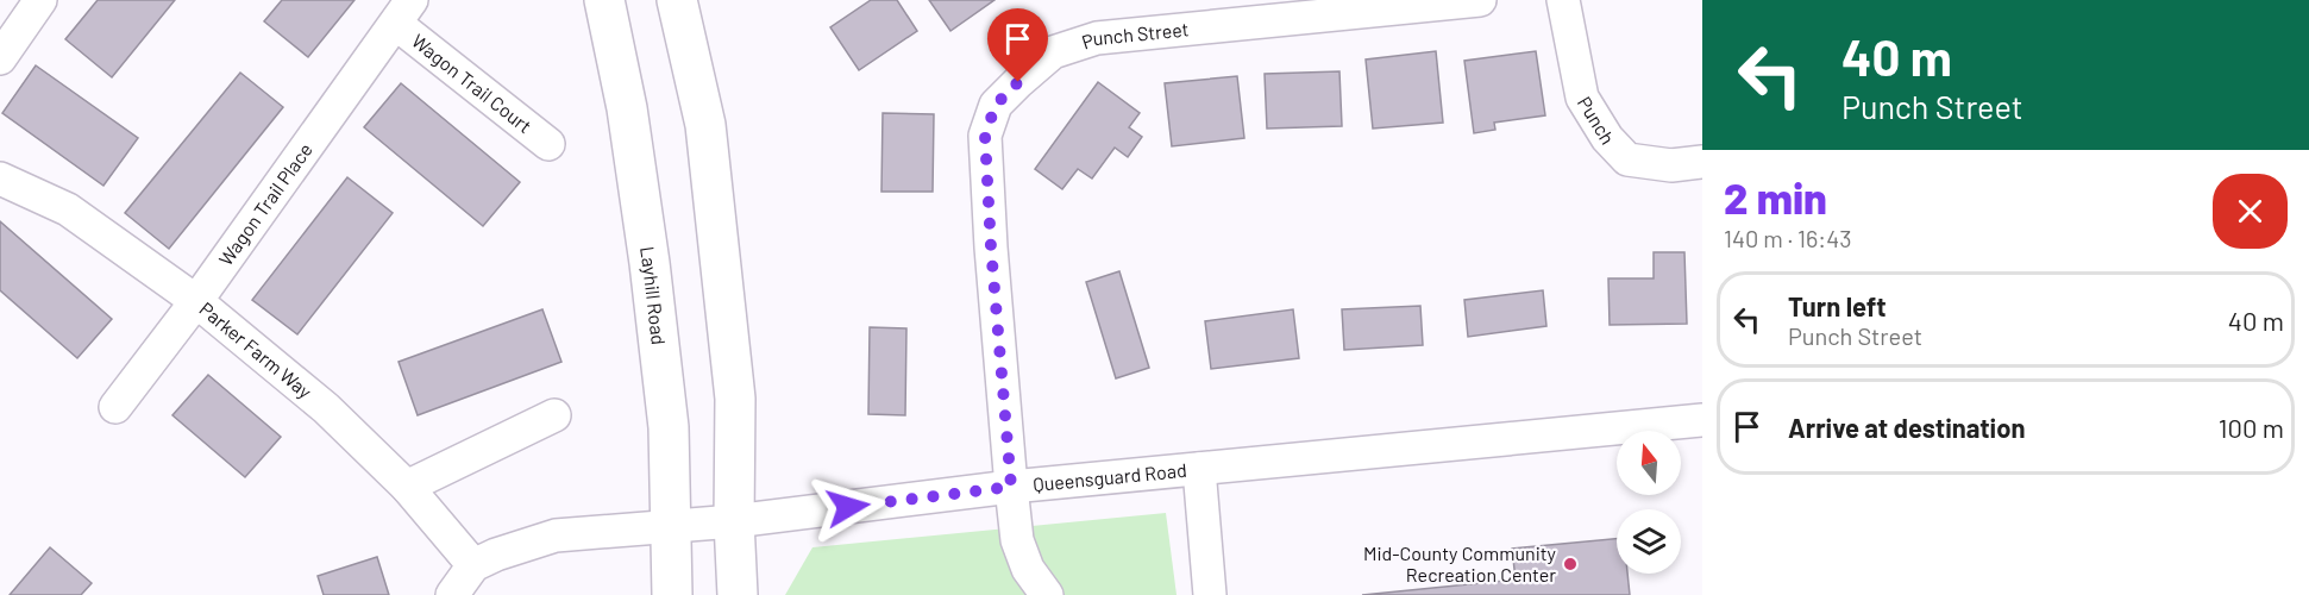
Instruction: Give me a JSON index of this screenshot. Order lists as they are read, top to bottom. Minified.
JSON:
{"streets":{"main road":["Layhill Road"],"street":["Punch Street","Wagon Trail Court","Punch","Wagon Trail Place","Parker Farm Way","Queensguard Road"]},"crossings":[["Punch Street","Queensguard Road"],["Wagon Trail Court","Wagon Trail Place"],["Wagon Trail Place","Parker Farm Way"],["Layhill Road","Queensguard Road"],["Parker Farm Way","Queensguard Road"]],"places":["Mid-County Community Recreation Center"],"north":"top","page":{"turn":["40 m","Punch Street"],"heading":["2 min","140 m · 16:43"],"list":[{"name":"Turn left","note":"Punch Street","value":"40 m"},{"name":"Arrive at destination","value":"100 m"}]}}
